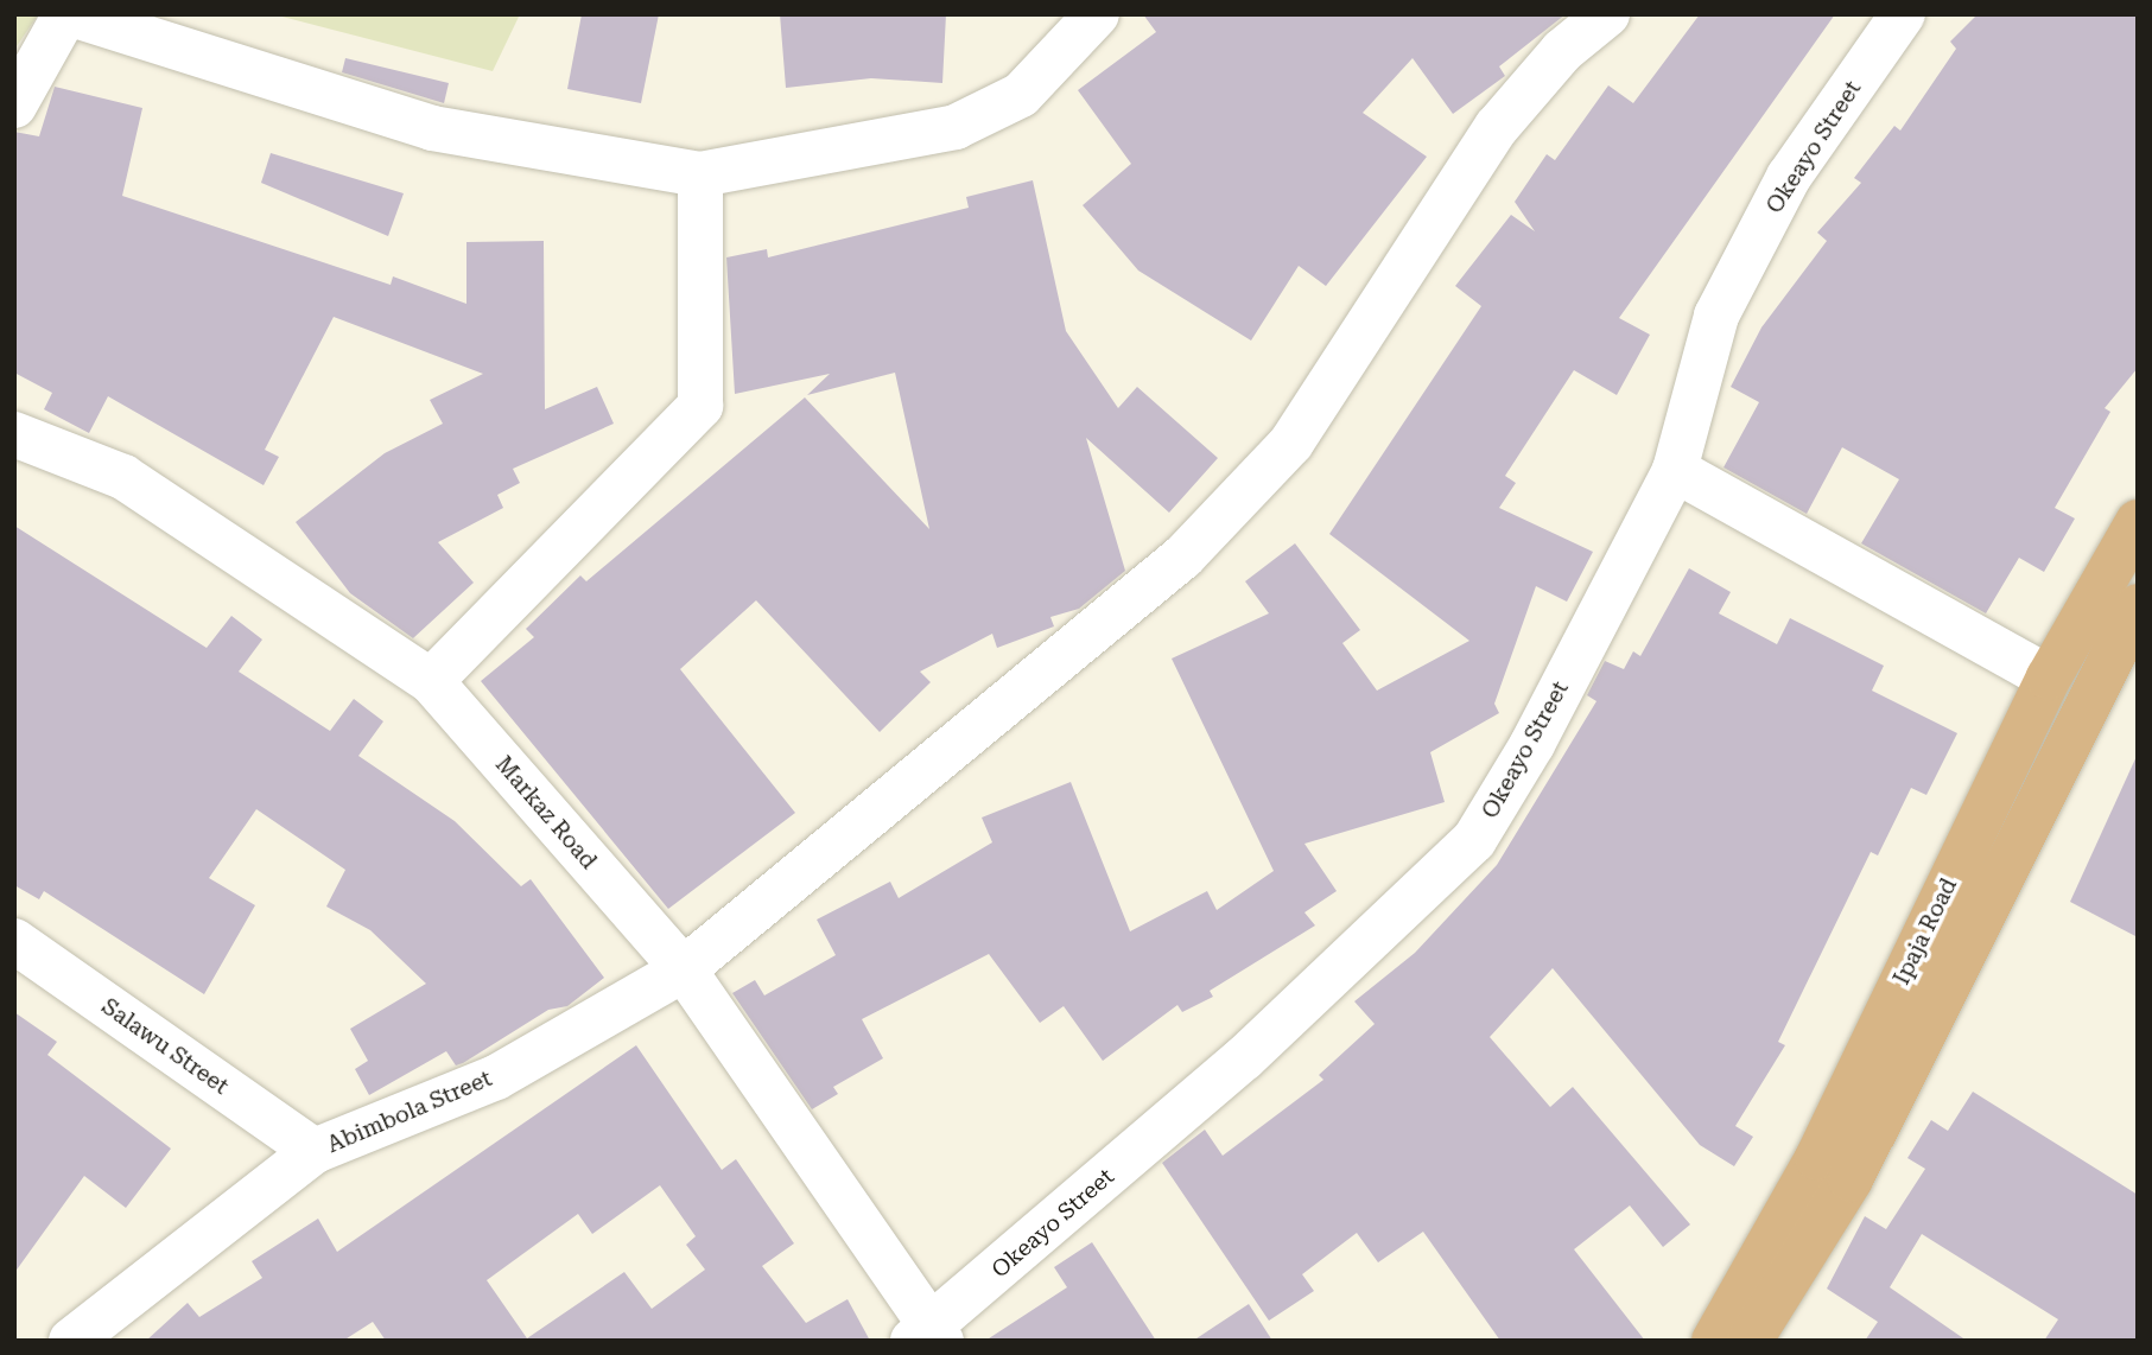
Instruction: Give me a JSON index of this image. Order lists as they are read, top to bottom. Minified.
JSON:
{"streets":{"main road":["Ipaja Road"],"street":["Okeayo Street","Markaz Road","Salawu Street","Abimbola Street"]},"crossings":[["Okeayo Street","Markaz Road"],["Markaz Road","Abimbola Street"],["Salawu Street","Abimbola Street"]]}
